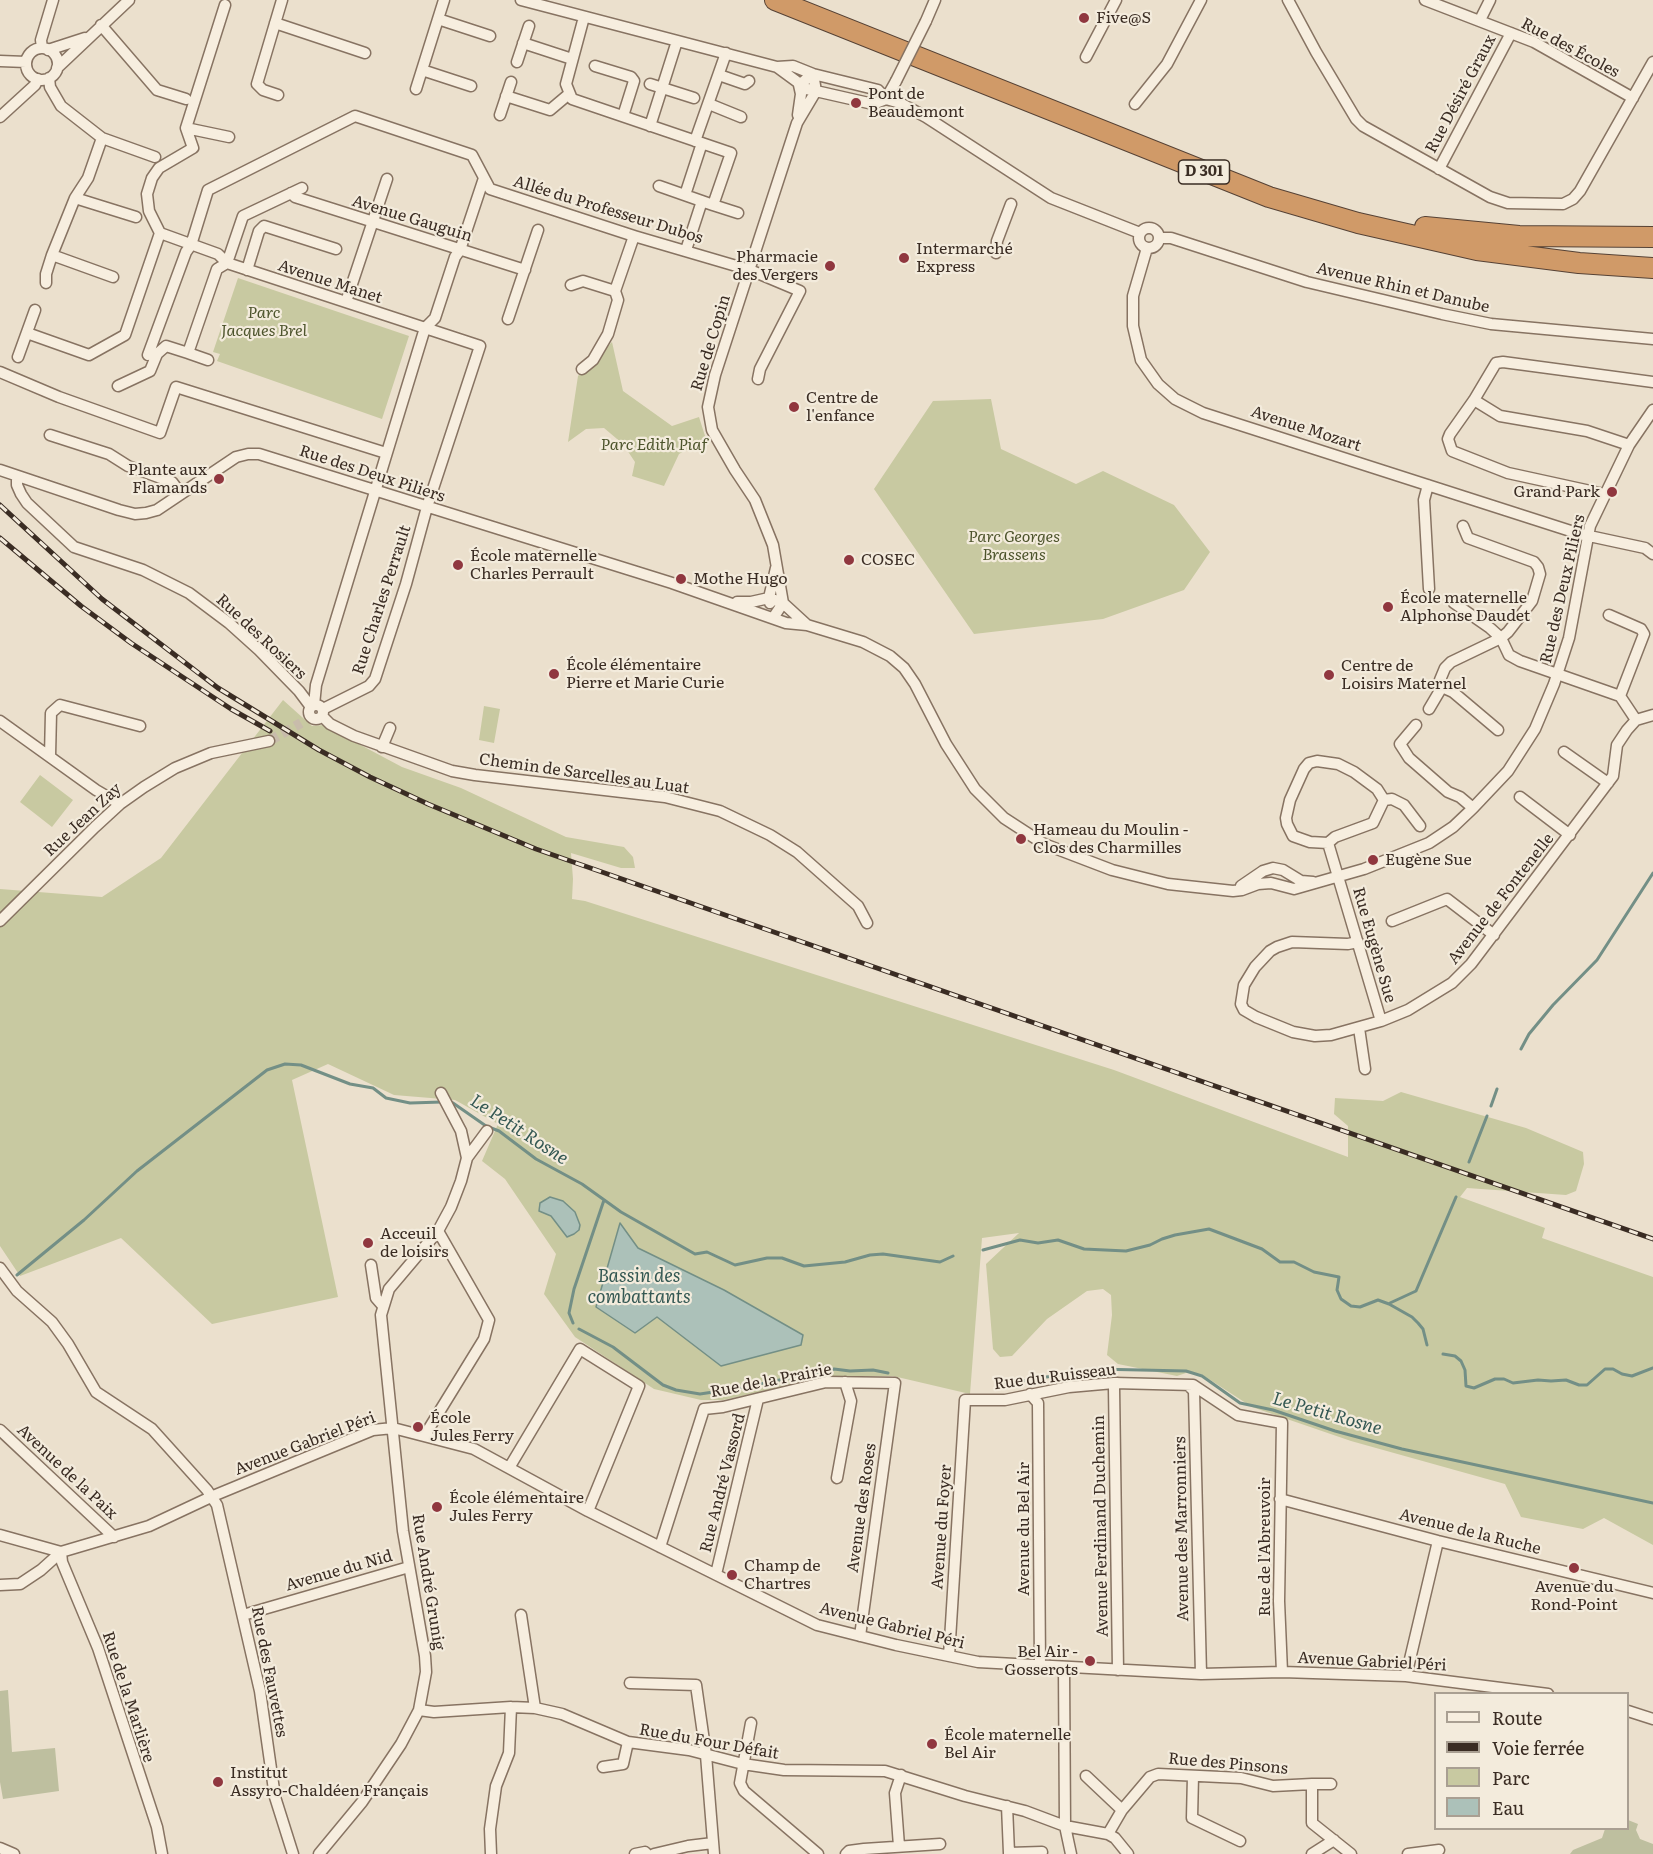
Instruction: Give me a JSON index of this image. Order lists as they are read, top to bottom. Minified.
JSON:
{"streets":{"highway":["D 301"],"street":["Rue des Écoles","Rue Désiré Graux","Allée du Professeur Dubos","Avenue Gauguin","Avenue Manet","Avenue Rhin et Danube","Rue de Copin","Avenue Mozart","Rue des Deux Piliers","Rue Charles Perrault","Rue des Rosiers","Chemin de Sarcelles au Luat","Rue Jean Zay","Avenue de Fontenelle","Rue Eugène Sue","Rue du Ruisseau","Rue de la Prairie","Avenue Gabriel Péri","Avenue de la Paix","Rue André Vassord","Avenue des Roses","Avenue Ferdinand Duchemin","Avenue du Foyer","Avenue du Bel Air","Avenue des Marronniers","Avenue de la Ruche","Rue de l'Abreuvoir","Avenue du Nid","Rue André Grunig","Rue des Fauvettes","Rue de la Marlière","Rue du Four Défait","Rue des Pinsons"]},"crossings":[["Rue des Écoles","Rue Désiré Graux"],["Allée du Professeur Dubos","Avenue Manet"],["Allée du Professeur Dubos","Rue de Copin"],["Avenue Gauguin","Avenue Manet"],["Avenue Manet","Rue des Deux Piliers"],["Avenue Manet","Rue Charles Perrault"],["Avenue Rhin et Danube","Avenue Mozart"],["Rue de Copin","Rue des Deux Piliers"],["Avenue Mozart","Rue des Deux Piliers"],["Rue des Deux Piliers","Rue Charles Perrault"],["Rue des Deux Piliers","Rue des Rosiers"],["Rue des Deux Piliers","Rue Eugène Sue"],["Rue Charles Perrault","Rue des Rosiers"],["Rue des Rosiers","Chemin de Sarcelles au Luat"],["Avenue de Fontenelle","Rue Eugène Sue"],["Rue du Ruisseau","Avenue Ferdinand Duchemin"],["Rue du Ruisseau","Avenue du Foyer"],["Rue du Ruisseau","Avenue du Bel Air"],["Rue du Ruisseau","Avenue des Marronniers"],["Rue du Ruisseau","Rue de l'Abreuvoir"],["Rue de la Prairie","Avenue Gabriel Péri"],["Rue de la Prairie","Rue André Vassord"],["Rue de la Prairie","Avenue des Roses"],["Avenue Gabriel Péri","Avenue de la Paix"],["Avenue Gabriel Péri","Rue André Vassord"],["Avenue Gabriel Péri","Avenue des Roses"],["Avenue Gabriel Péri","Avenue Ferdinand Duchemin"],["Avenue Gabriel Péri","Avenue du Foyer"],["Avenue Gabriel Péri","Avenue du Bel Air"],["Avenue Gabriel Péri","Avenue des Marronniers"],["Avenue Gabriel Péri","Rue de l'Abreuvoir"],["Avenue Gabriel Péri","Rue André Grunig"],["Avenue Gabriel Péri","Rue des Fauvettes"],["Avenue Gabriel Péri","Rue de la Marlière"],["Avenue de la Ruche","Rue de l'Abreuvoir"],["Avenue du Nid","Rue André Grunig"],["Avenue du Nid","Rue des Fauvettes"],["Rue André Grunig","Rue du Four Défait"]],"water":["Le Petit Rosne","Bassin des combattants"],"parks":["Parc Jacques Brel","Parc Edith Piaf","Parc Georges Brassens"],"places":["Five@S","Pont de Beaudemont","Intermarché Express","Pharmacie des Vergers","Centre de l'enfance","Plante aux Flamands","Grand Park","COSEC","École maternelle Charles Perrault","Mothe Hugo","École maternelle Alphonse Daudet","École élémentaire Pierre et Marie Curie","Centre de Loisirs Maternel","Hameau du Moulin - Clos des Charmilles","Eugène Sue","Acceuil de loisirs","École Jules Ferry","École élémentaire Jules Ferry","Avenue du Rond-Point","Champ de Chartres","Bel Air - Gosserots","École maternelle Bel Air","Institut Assyro-Chaldéen Français"],"legend":["Route","Voie ferrée","Parc","Eau"]}
